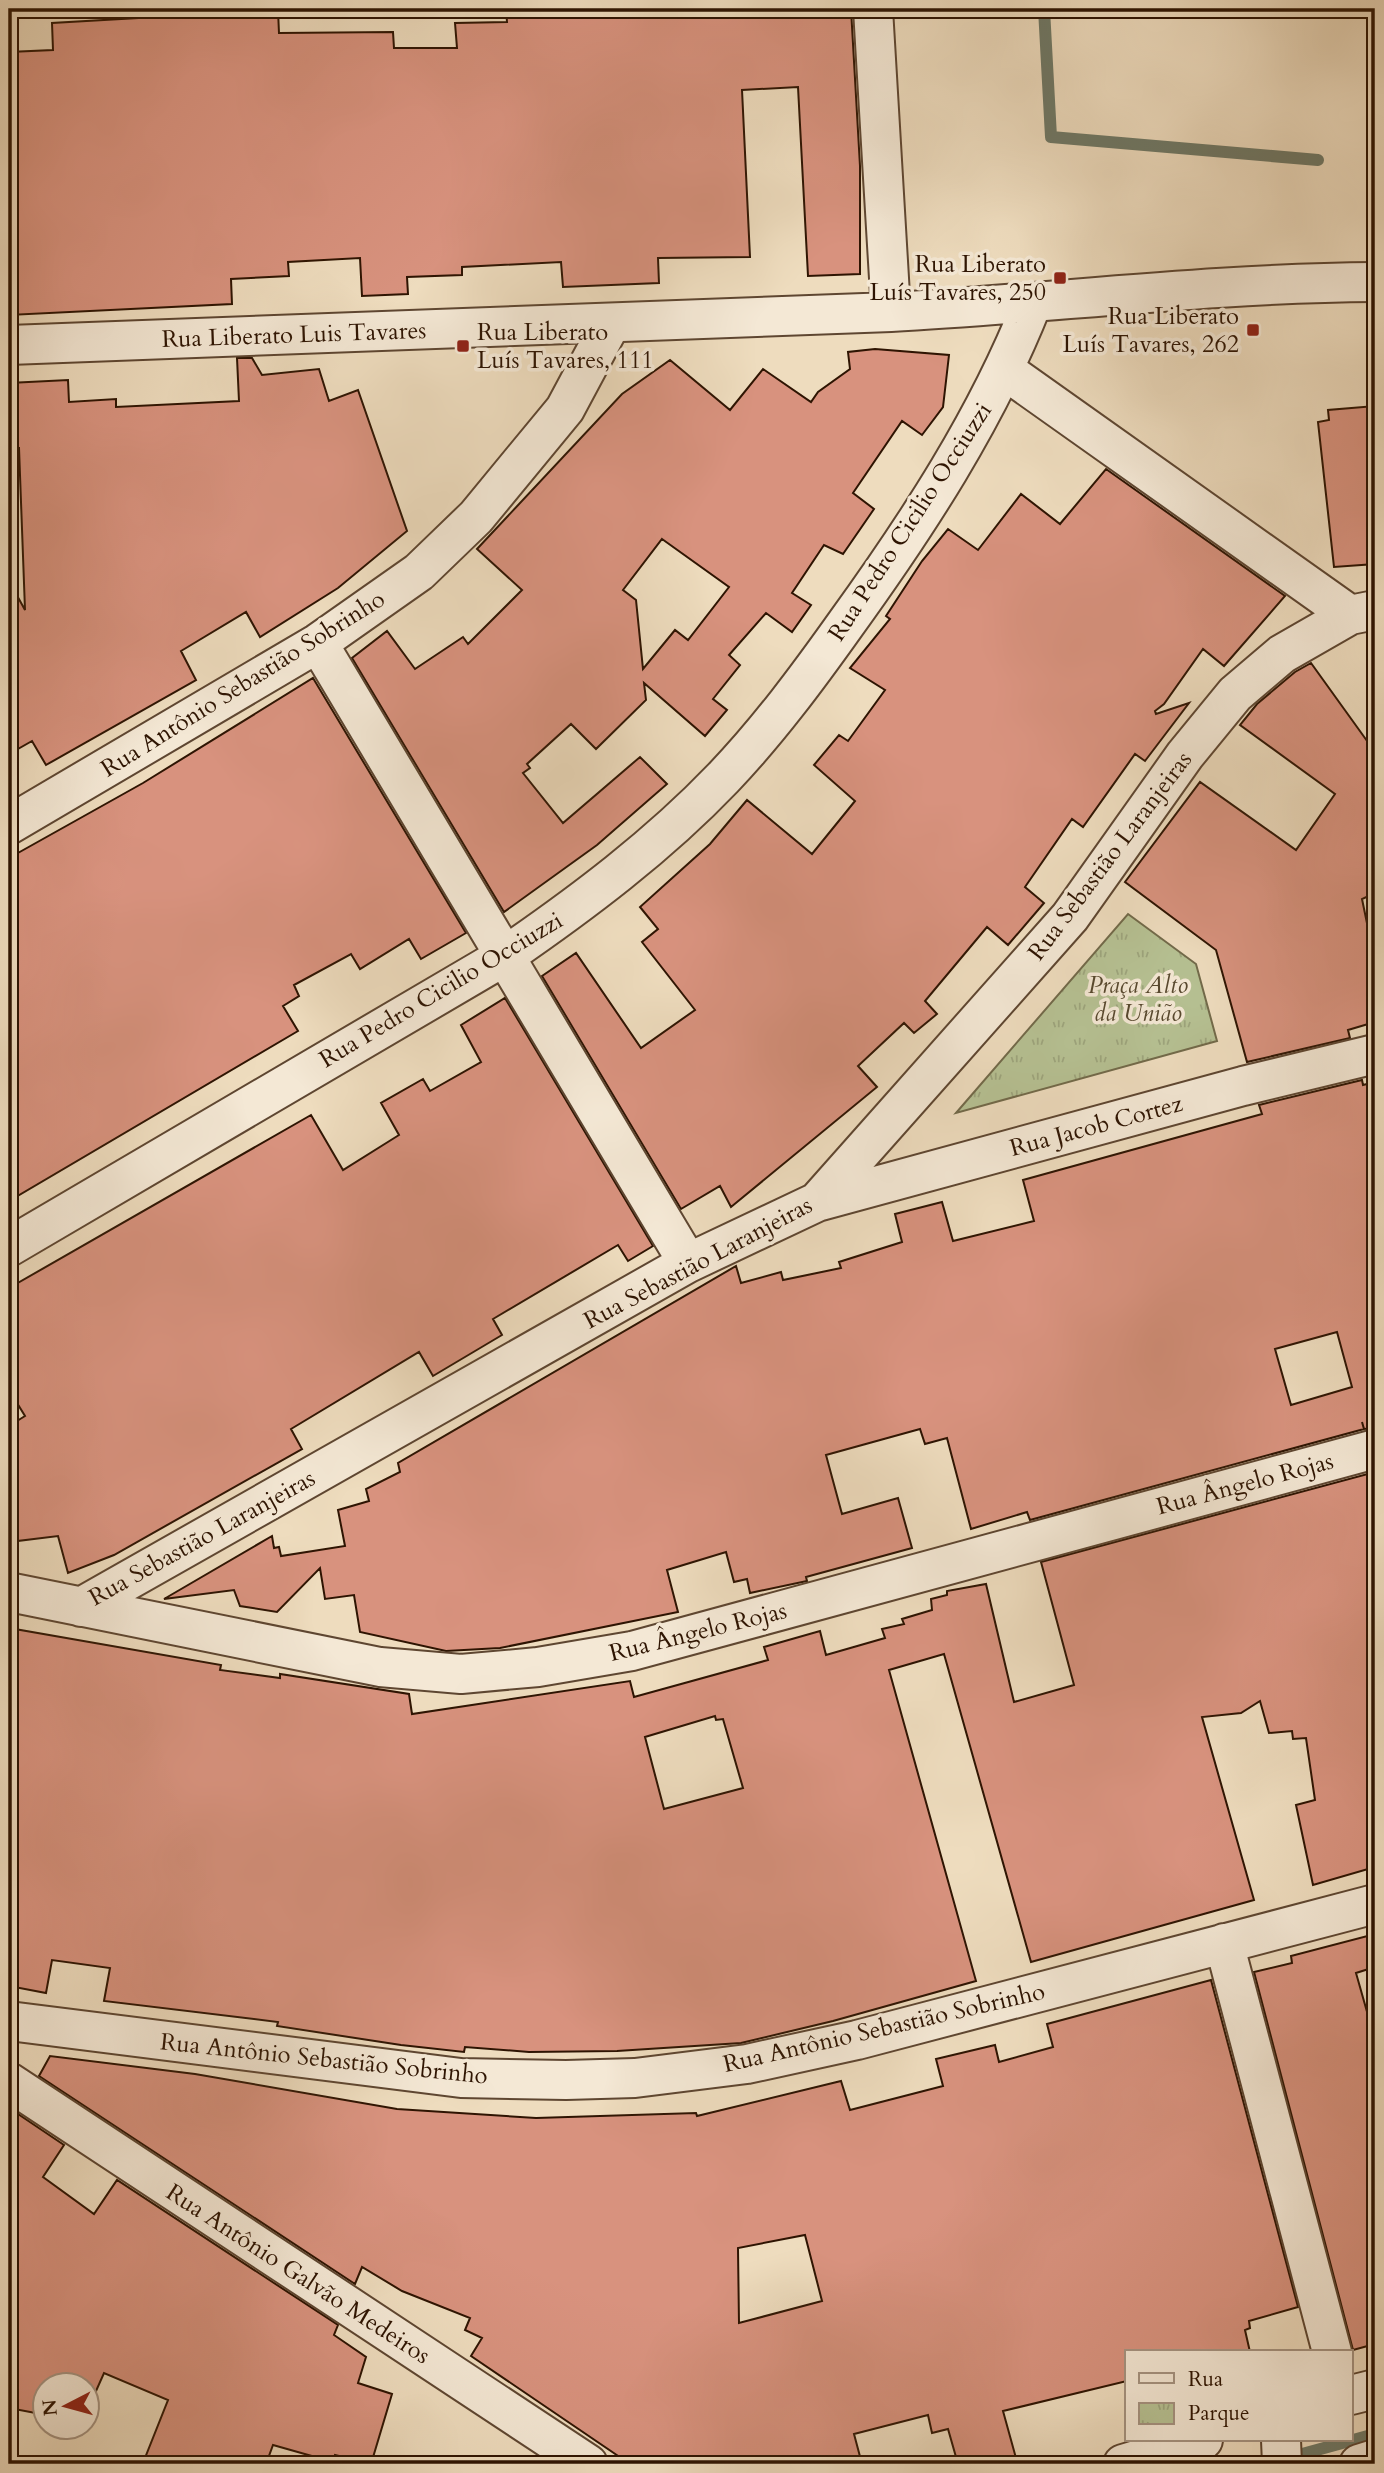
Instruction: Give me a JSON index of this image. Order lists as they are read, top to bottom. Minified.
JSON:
{"streets":{"street":["Rua Liberato Luis Tavares","Rua Pedro Cicilio Occiuzzi","Rua Antônio Sebastião Sobrinho","Rua Sebastião Laranjeiras","Rua Jacob Cortez","Rua Ângelo Rojas","Rua Antônio Galvão Medeiros"]},"crossings":[["Rua Liberato Luis Tavares","Rua Pedro Cicilio Occiuzzi"],["Rua Liberato Luis Tavares","Rua Antônio Sebastião Sobrinho"],["Rua Sebastião Laranjeiras","Rua Jacob Cortez"],["Rua Sebastião Laranjeiras","Rua Ângelo Rojas"]],"parks":["Praça Alto da União"],"places":{"transit":["Rua Liberato Luís Tavares, 250","Rua Liberato Luís Tavares, 262","Rua Liberato Luís Tavares, 111"]},"legend":["Rua","Parque"],"north":"left"}
